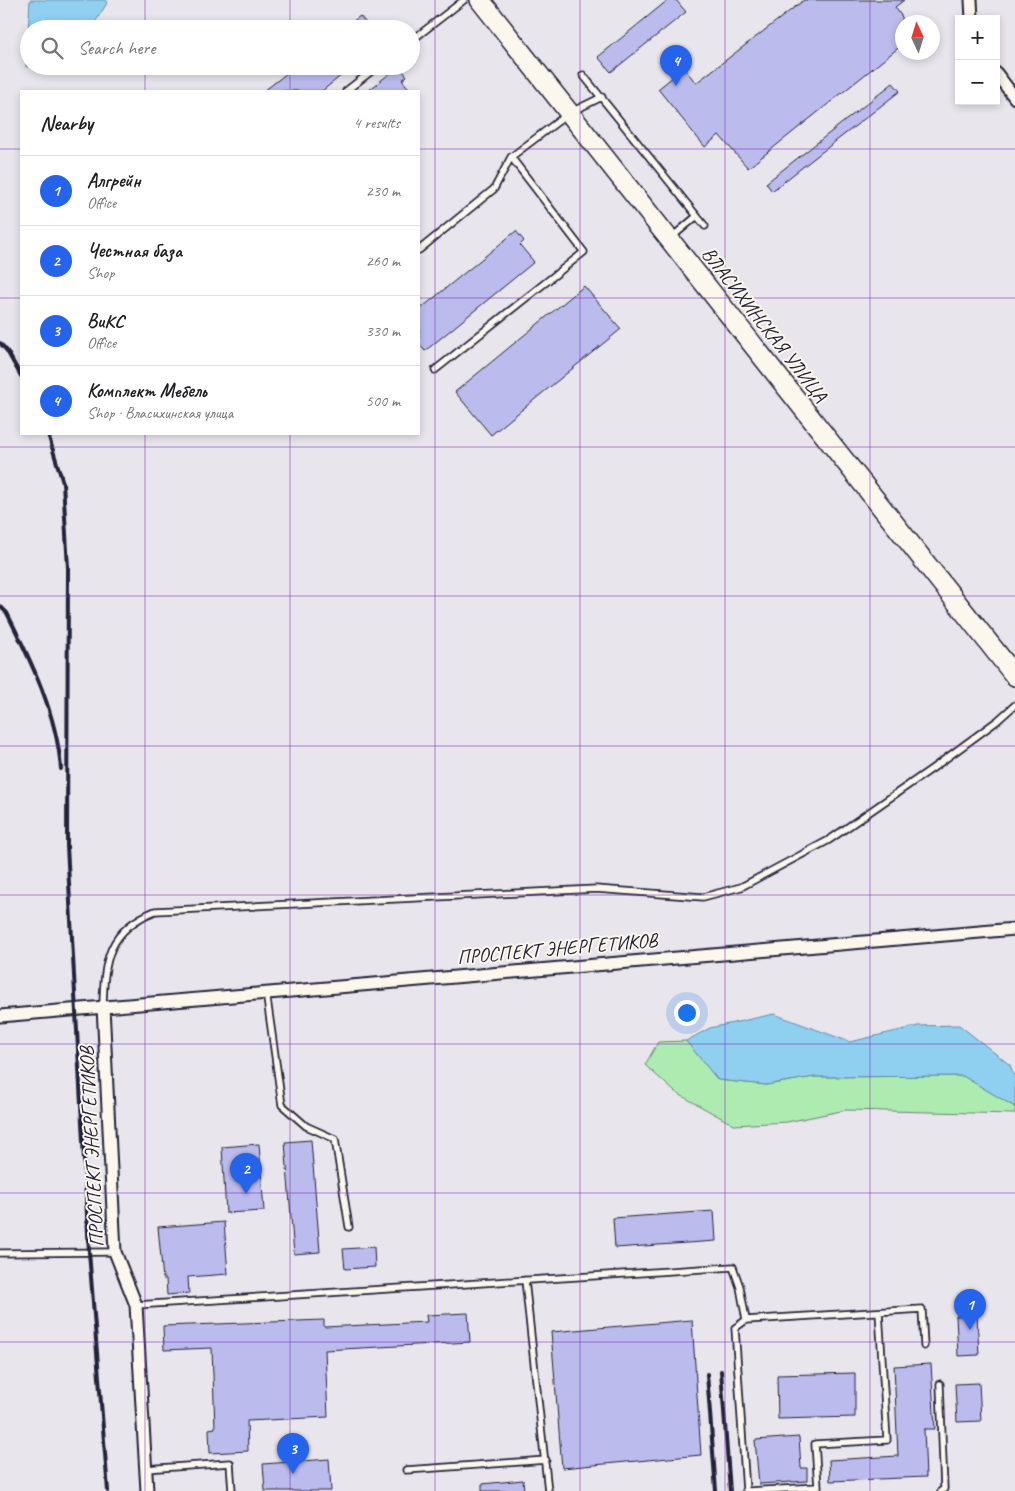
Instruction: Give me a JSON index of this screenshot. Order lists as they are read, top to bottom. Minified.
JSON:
{"streets":{"highway":["ВЛАСИХИНСКАЯ УЛИЦА"],"street":["ПРОСПЕКТ ЭНЕРГЕТИКОВ"]},"north":"top","page":{"map_buttons":["+","−"],"search":"Search here","pins":["4","2","1","3"],"heading":["Nearby","4 results"],"list":[{"mark":"1","name":"Алгрейн","note":"Office","value":"230 m"},{"mark":"2","name":"Честная база","note":"Shop","value":"260 m"},{"mark":"3","name":"ВиКС","note":"Office","value":"330 m"},{"mark":"4","name":"Комплект Мебель","note":"Shop · Власихинская улица","value":"500 m"}]}}
